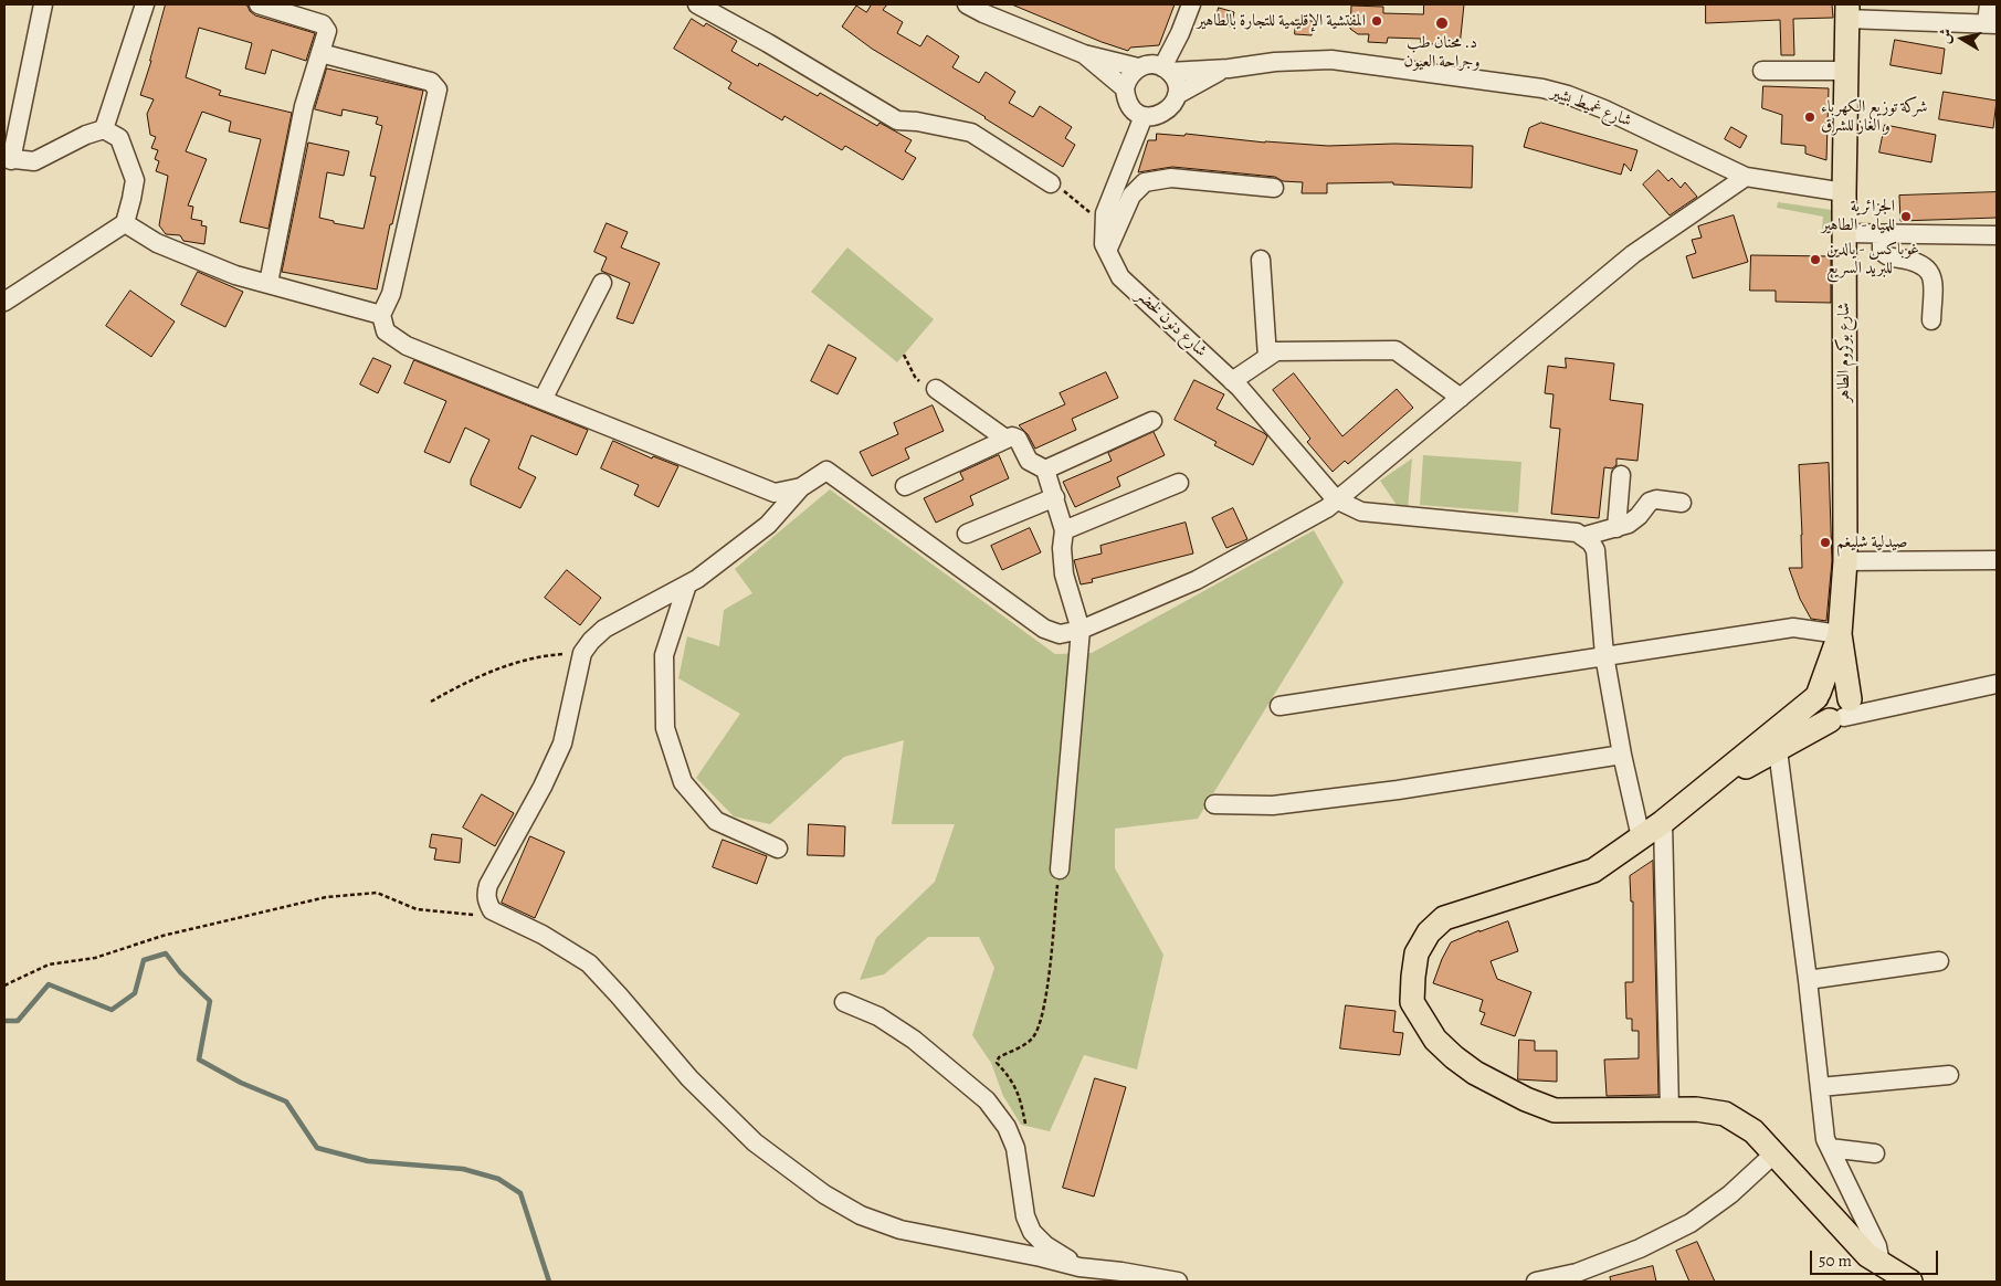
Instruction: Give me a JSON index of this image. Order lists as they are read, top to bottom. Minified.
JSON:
{"streets":{"main road":["شارع بوكروم الطاهر"],"street":["شارع غميط بشير","شارع دنون لخضر"]},"crossings":[["شارع غميط بشير","شارع بوكروم الطاهر"]],"places":["المفتشية الإقليمية للتجارة بالطاهير","د. محنان طب وجراحة العيون","شركة توزيع الكهرباء و الغاز للشرق","الجزائرية للمياه - الطاهير","غوباكس - يالدين للبريد السريع","صيدلية شليغم"],"scale_bar":"50 m","north":"left"}
